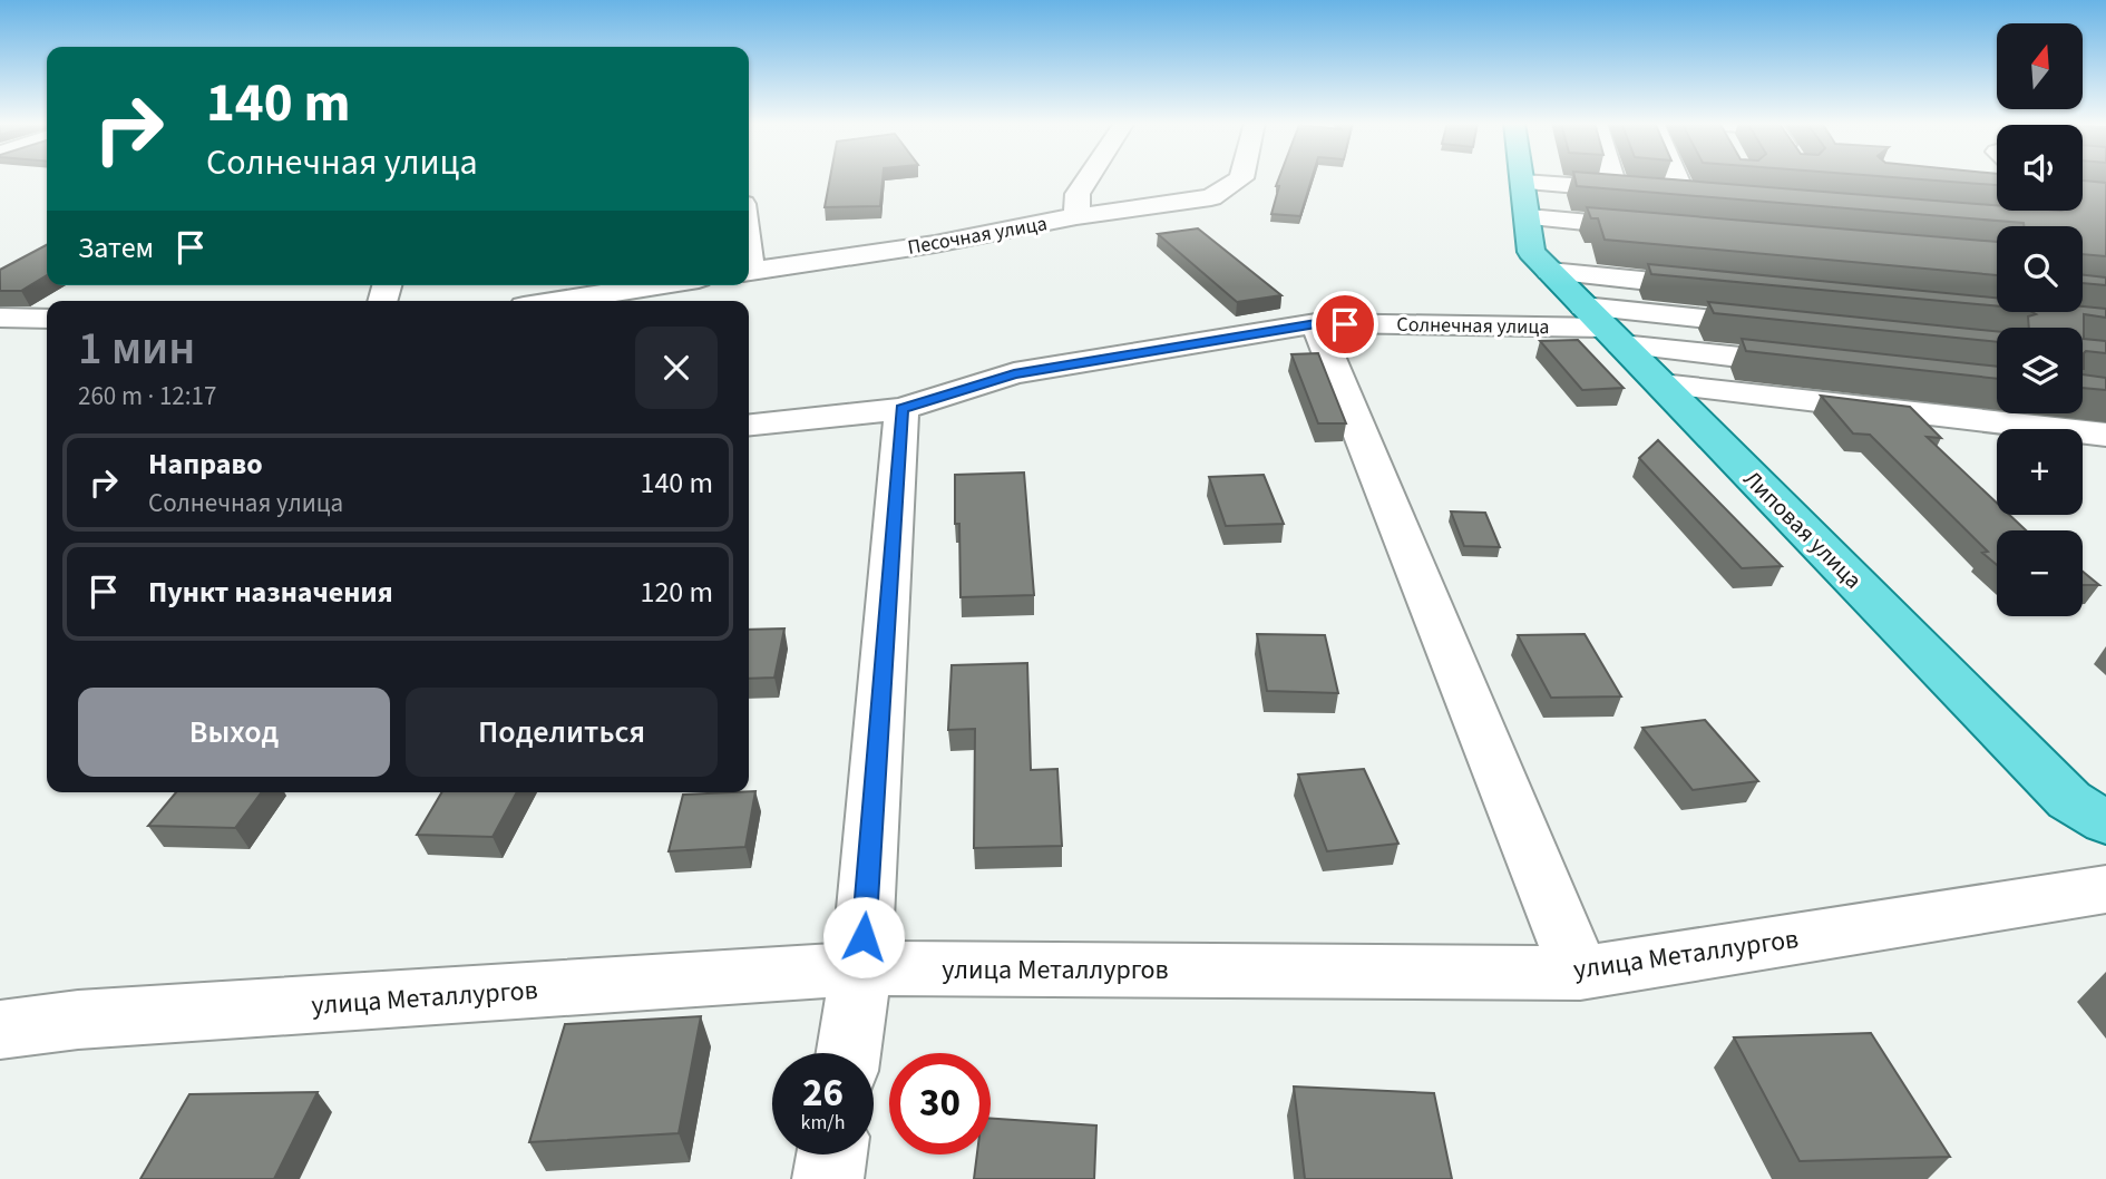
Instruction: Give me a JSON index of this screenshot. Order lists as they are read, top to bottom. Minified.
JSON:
{"streets":{"main road":["Липовая улица"],"street":["Песочная улица","Солнечная улица","улица Металлургов"]},"crossings":[["Солнечная улица","Липовая улица"]],"north":"top","page":{"map_buttons":["+","−"],"turn":["140 m","Солнечная улица"],"then":"Затем","heading":["1 мин","260 m · 12:17"],"list":[{"name":"Направо","note":"Солнечная улица","value":"140 m"},{"name":"Пункт назначения","value":"120 m"}],"buttons":["Выход","Поделиться"],"speed":"26 km/h","limit":"30"}}
